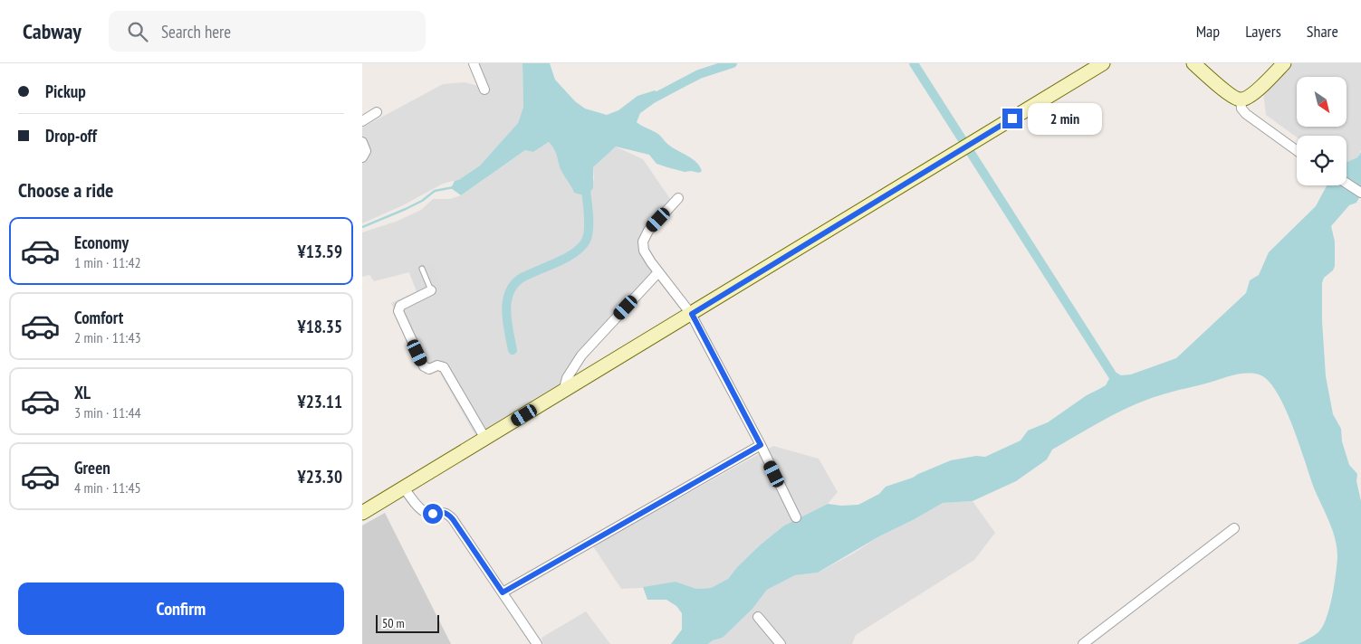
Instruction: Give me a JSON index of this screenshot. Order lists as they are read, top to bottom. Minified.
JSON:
{"scale_bar":"50 m","north":"bottom right","page":{"header":"Cabway","search":"Search here","nav":["Map","Layers","Share"],"banner":["Pickup","Drop-off"],"bubble":"2 min","heading":"Choose a ride","list":[{"name":"Economy","note":"1 min · 11:42","value":"¥13.59"},{"name":"Comfort","note":"2 min · 11:43","value":"¥18.35"},{"name":"XL","note":"3 min · 11:44","value":"¥23.11"},{"name":"Green","note":"4 min · 11:45","value":"¥23.30"}],"buttons":"Confirm","scale":"50 m"}}
